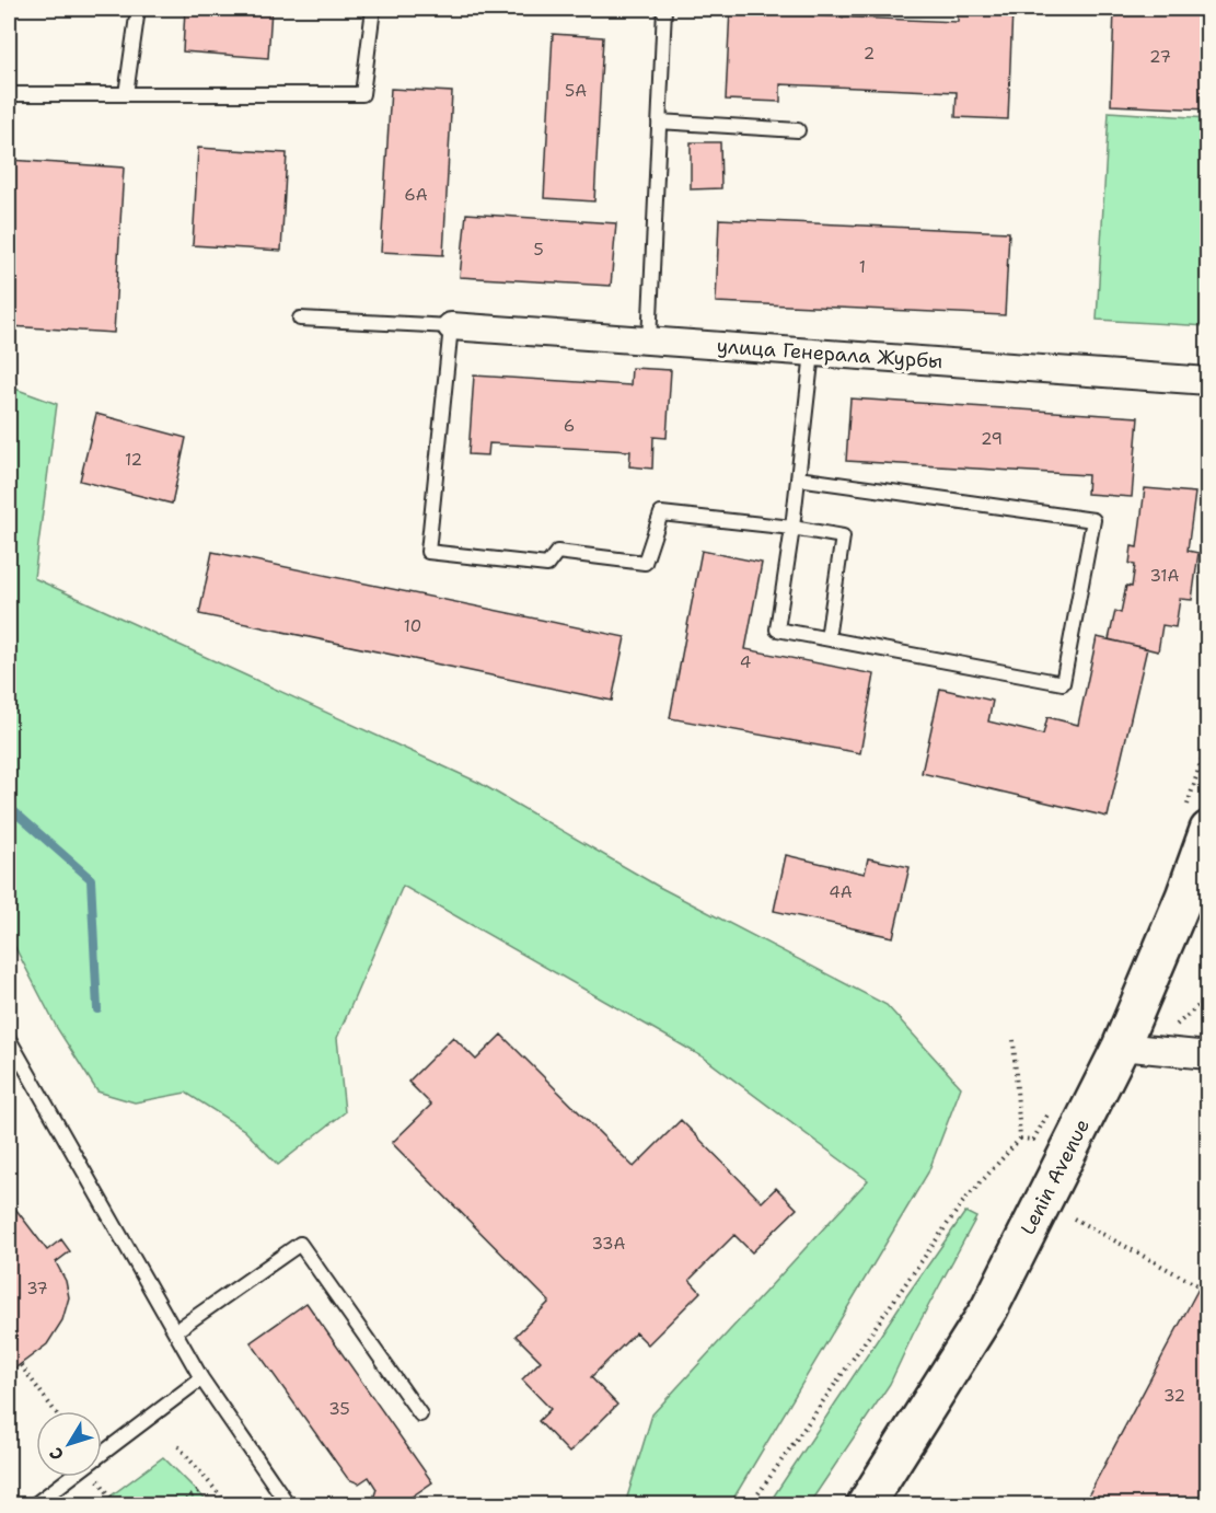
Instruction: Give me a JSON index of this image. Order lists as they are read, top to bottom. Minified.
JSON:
{"streets":{"main road":["Lenin Avenue"],"street":["улица Генерала Журбы"]},"house_numbers":["2","27","5А","6А","5","1","6","29","12","31А","10","4","4А","33А","37","32","35"],"north":"bottom left"}
